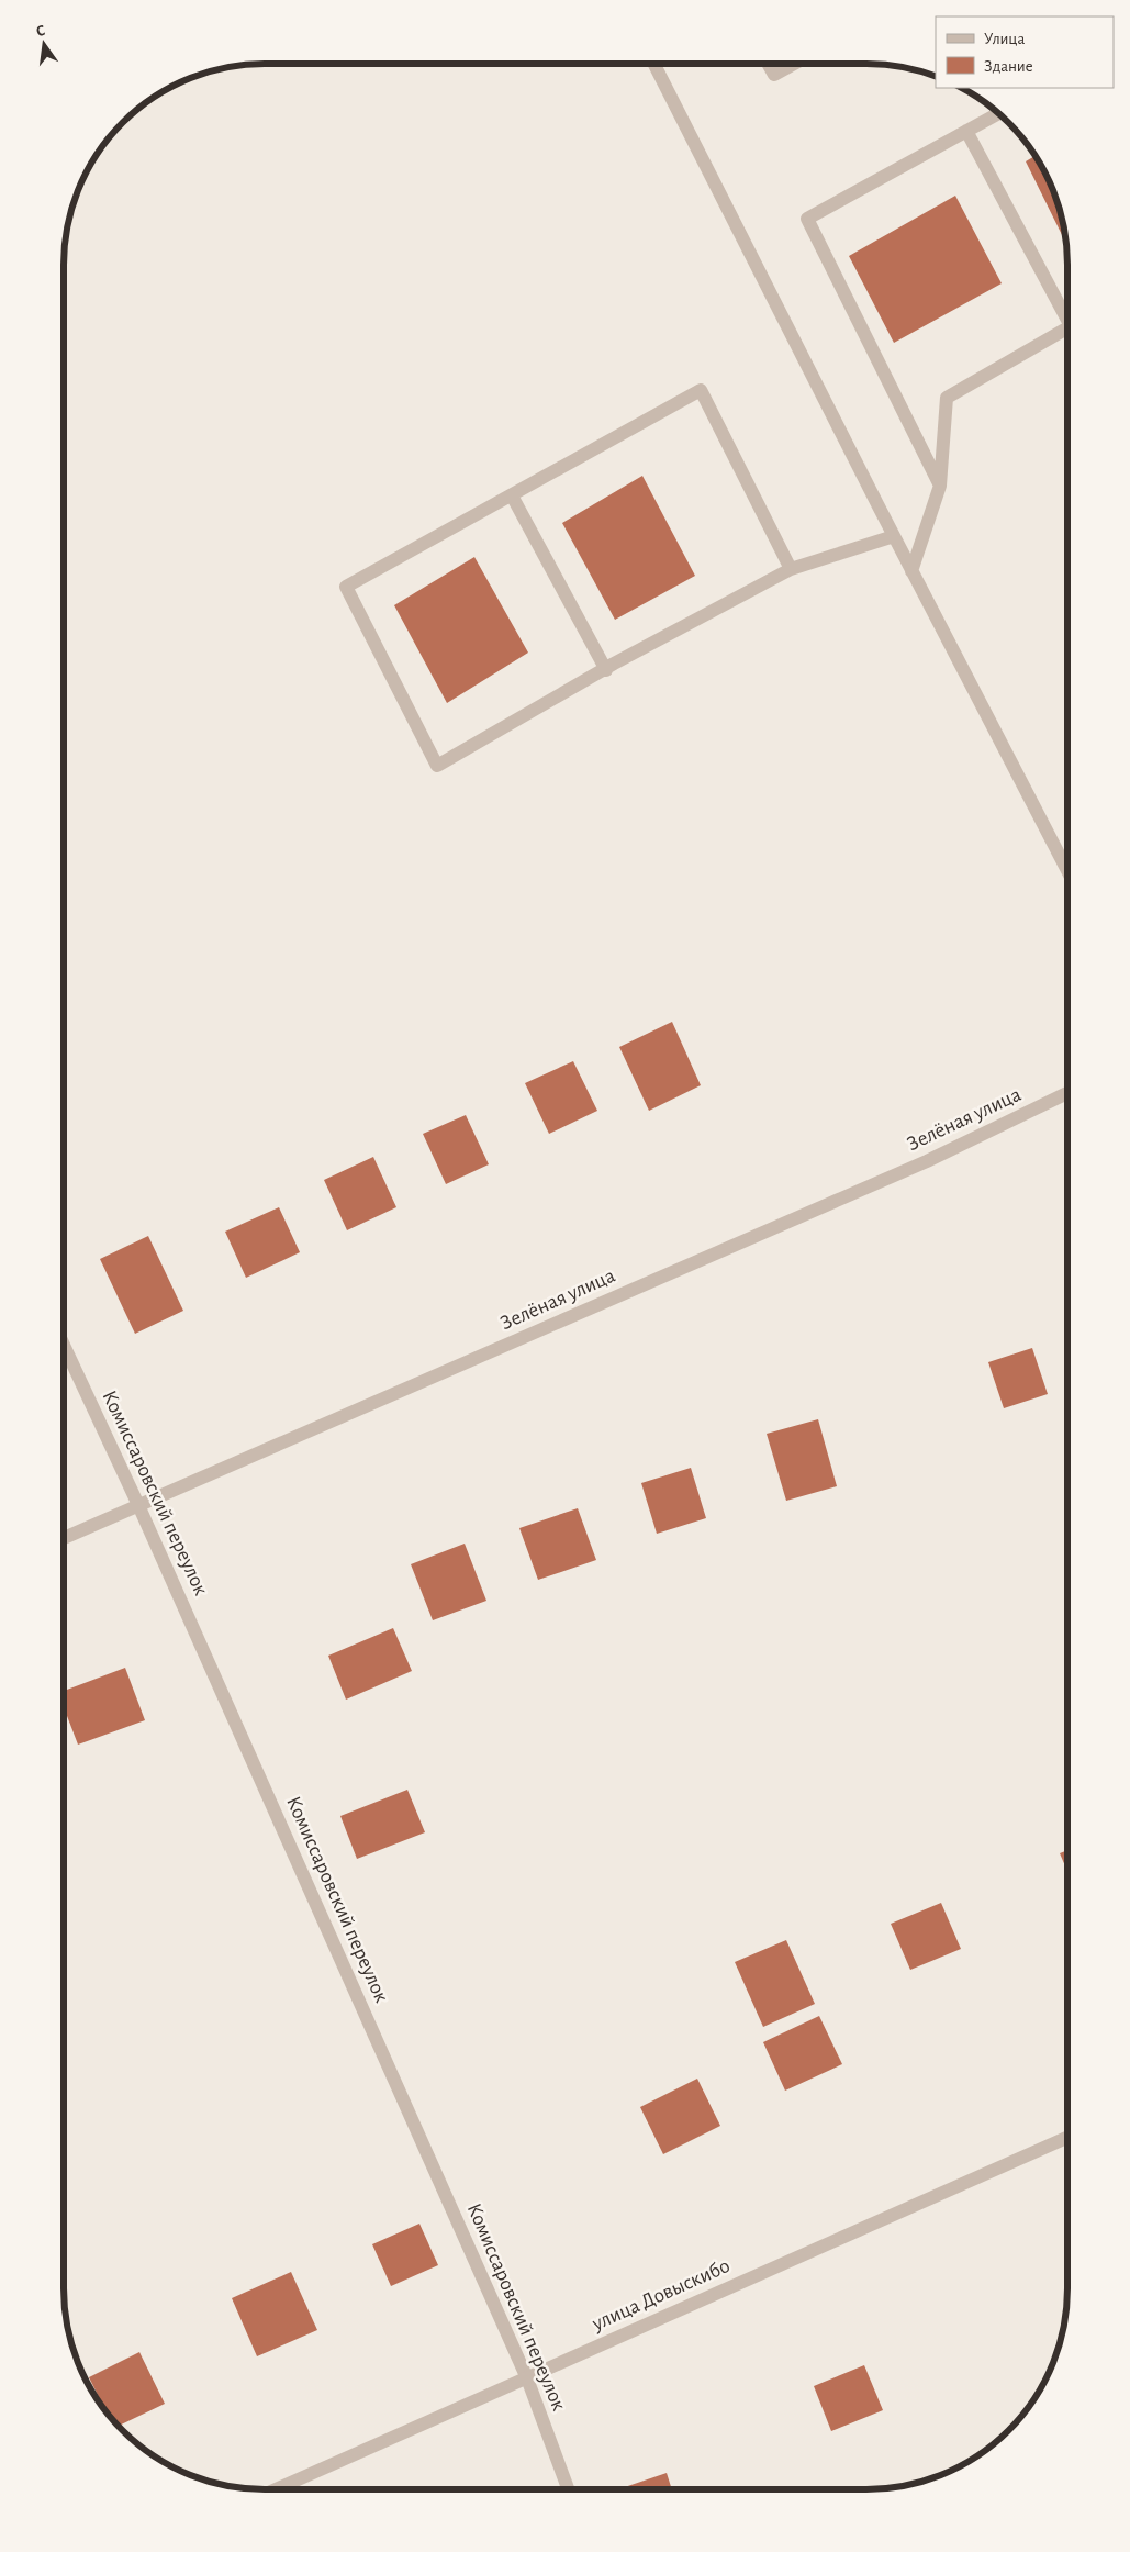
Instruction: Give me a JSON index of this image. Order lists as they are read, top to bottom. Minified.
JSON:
{"streets":{"street":["Зелёная улица","Комиссаровский переулок","улица Довыскибо"]},"crossings":[["Зелёная улица","Комиссаровский переулок"],["Комиссаровский переулок","улица Довыскибо"]],"legend":["Улица","Здание"],"north":"top"}
